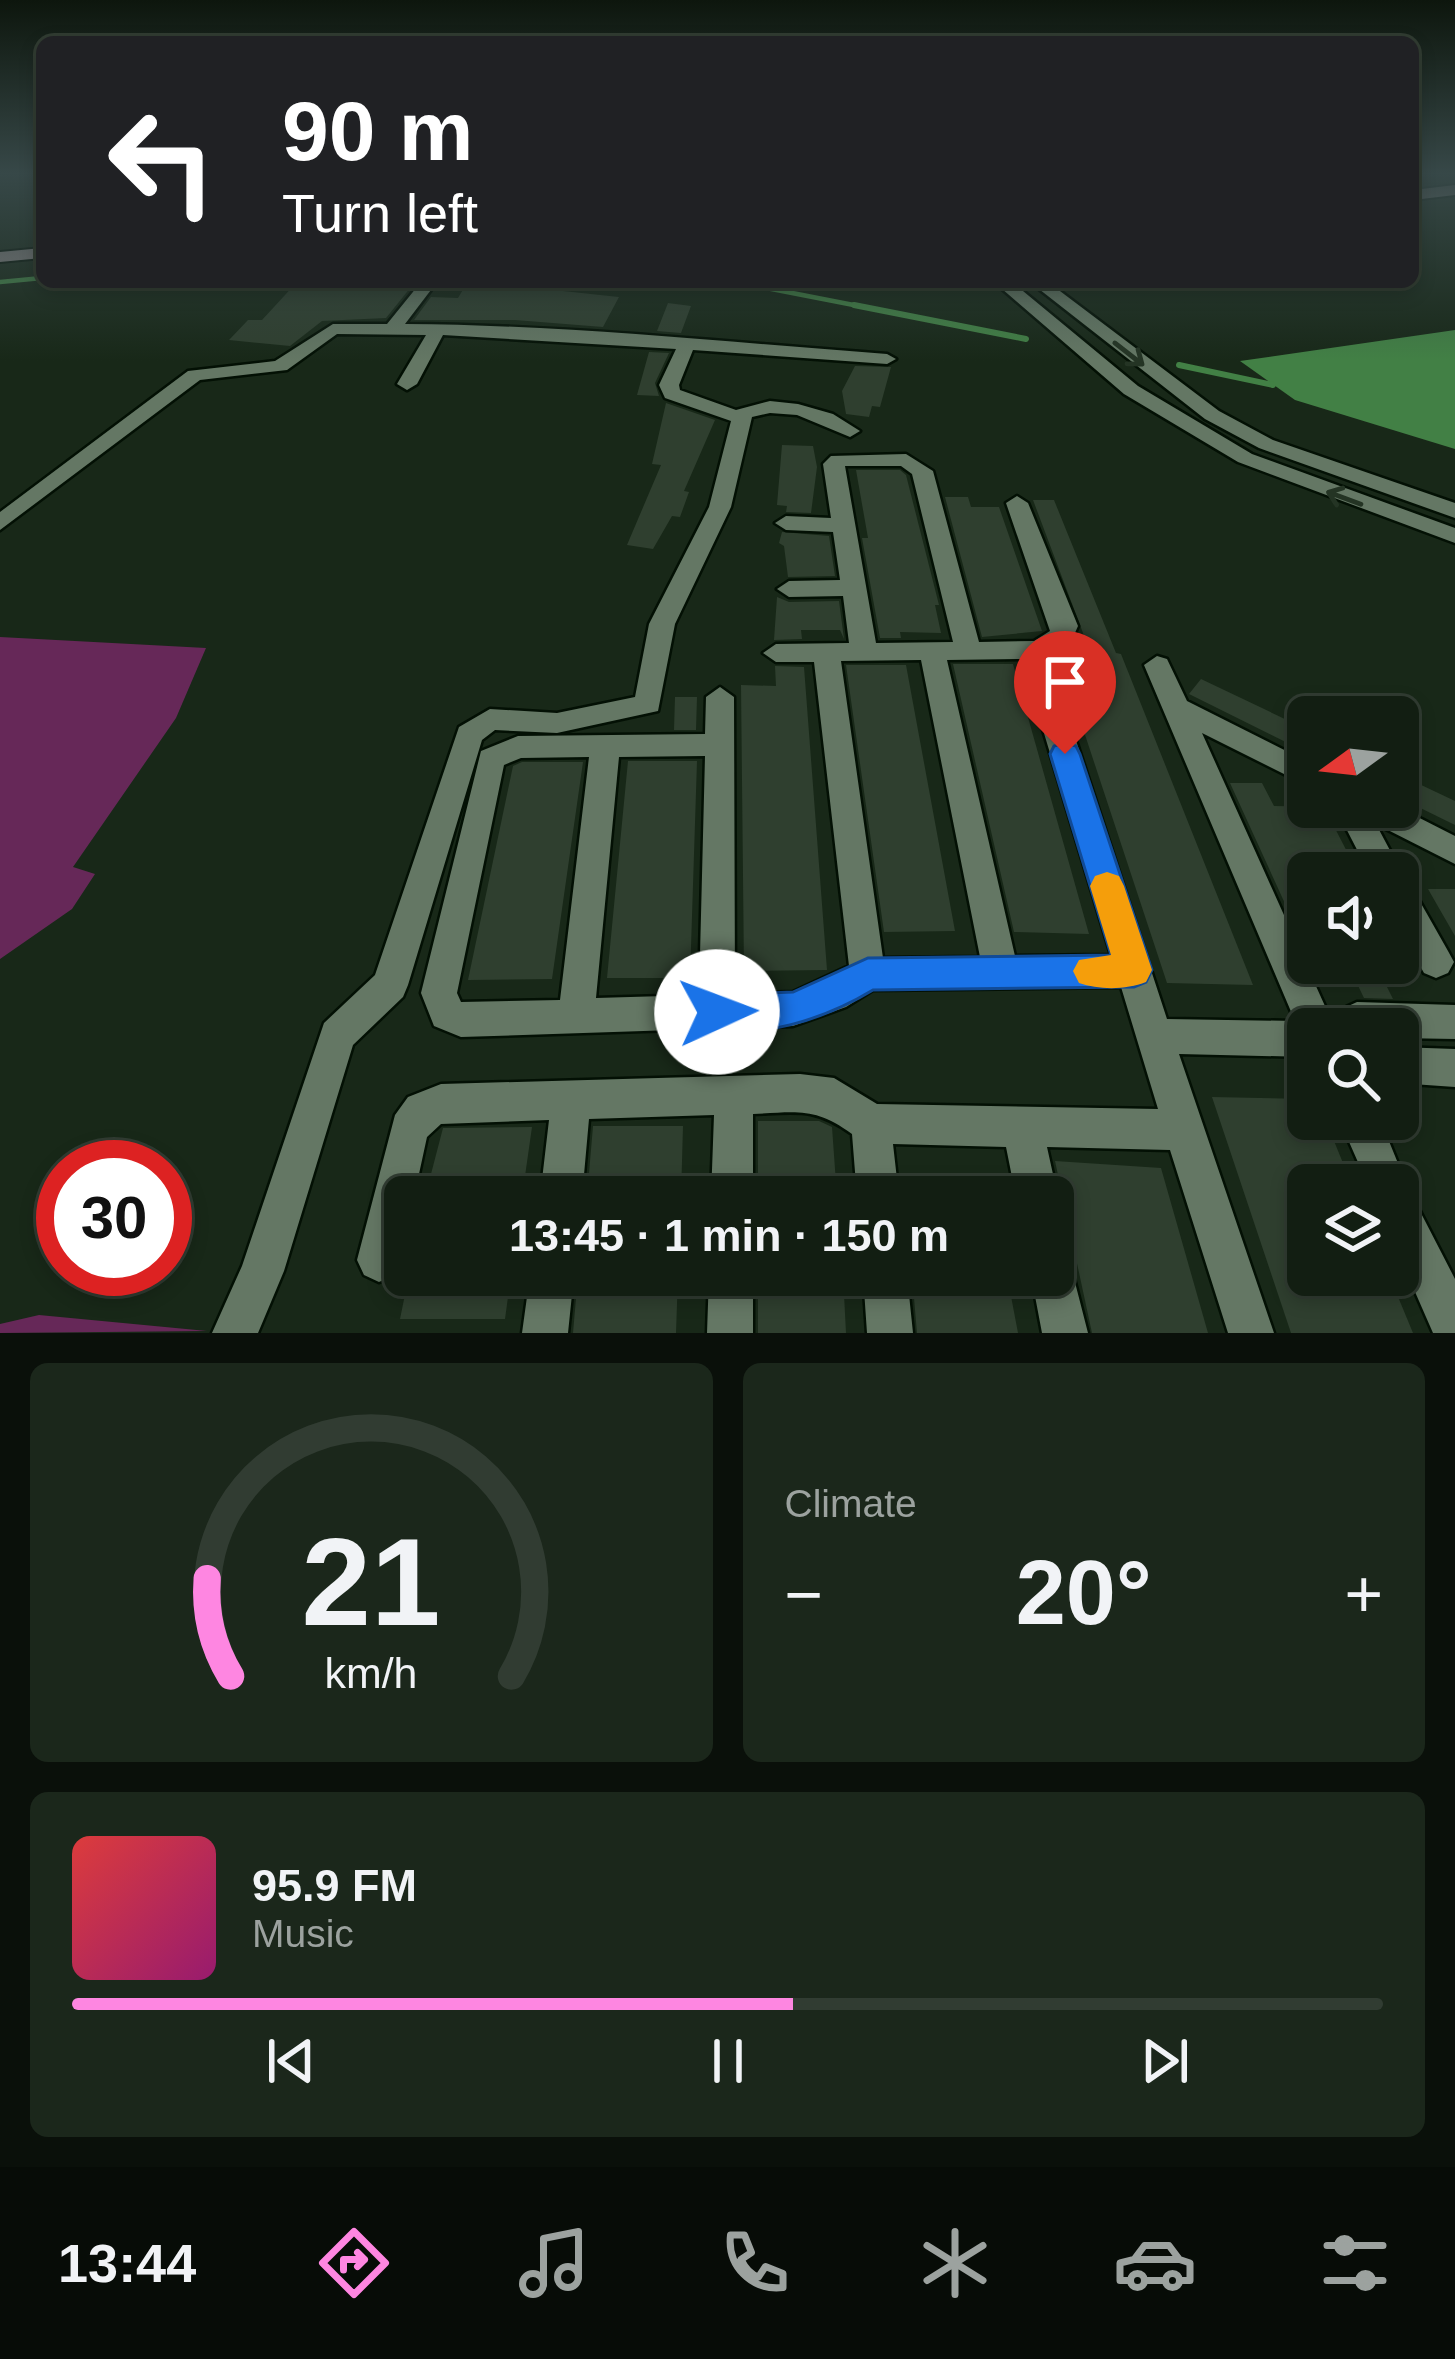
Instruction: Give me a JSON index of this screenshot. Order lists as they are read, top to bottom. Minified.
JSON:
{"north":"left","page":{"turn":["90 m","Turn left"],"limit":"30","trip":"13:45 · 1 min · 150 m","tile":"Climate","heat":["−","20°","+"],"song":["95.9 FM","Music"],"tabs":"13:44","gauge":["21","km/h"]}}
